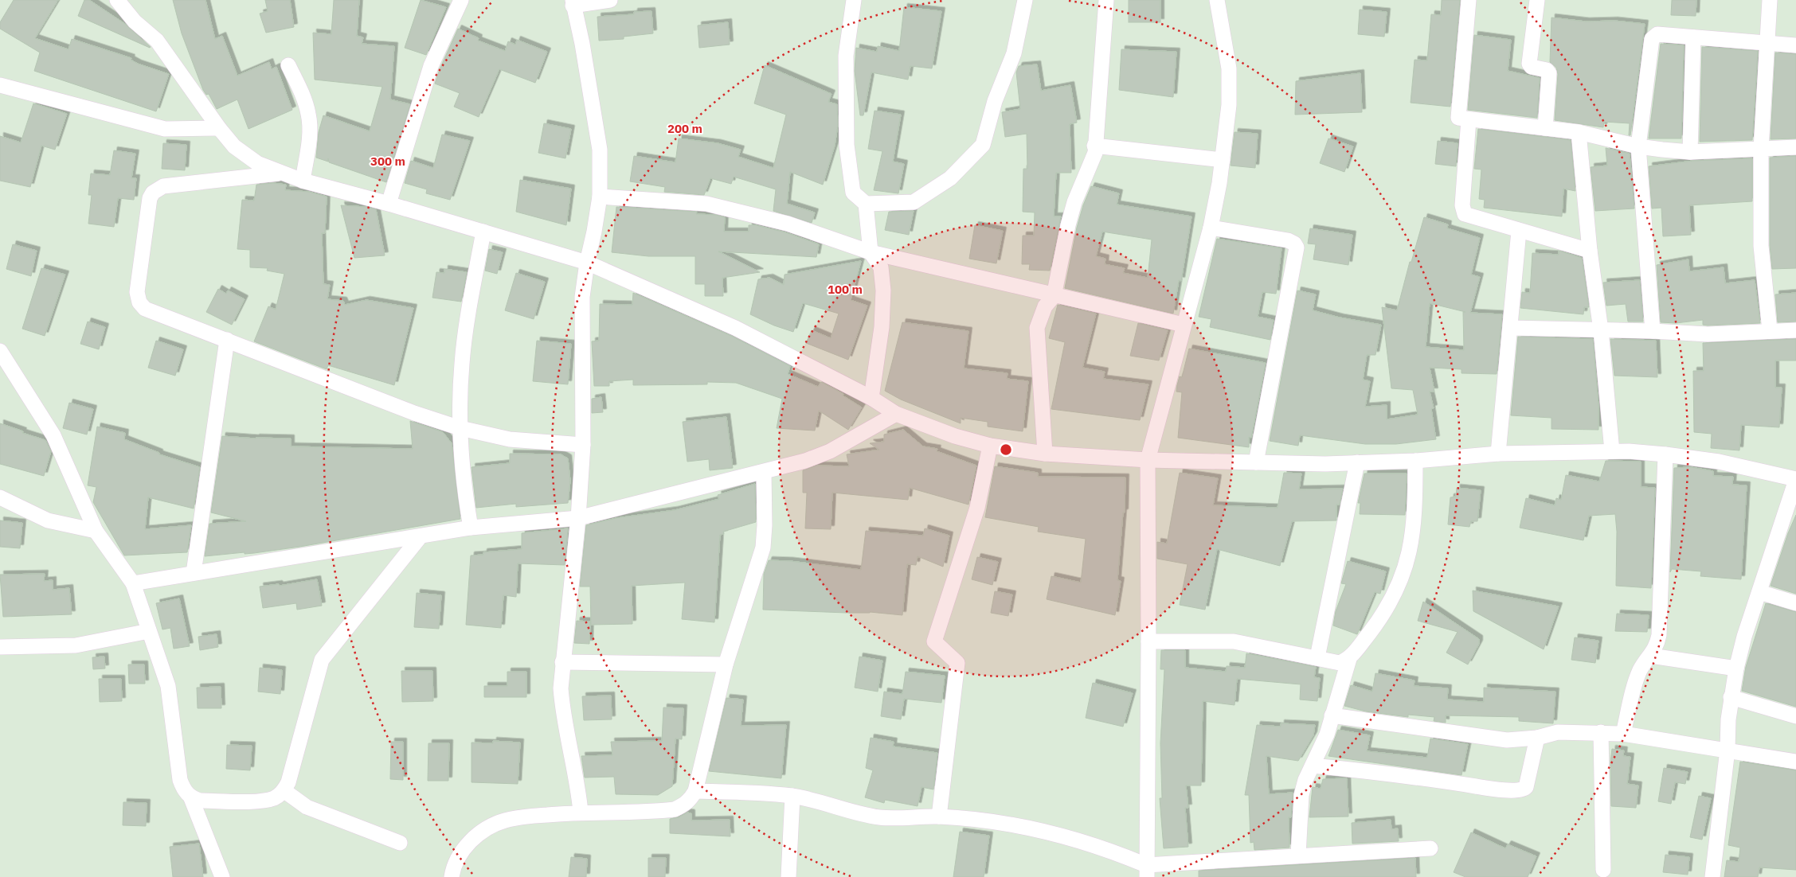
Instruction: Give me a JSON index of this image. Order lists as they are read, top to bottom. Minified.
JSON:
{"rings":["200 m","300 m","100 m"]}
